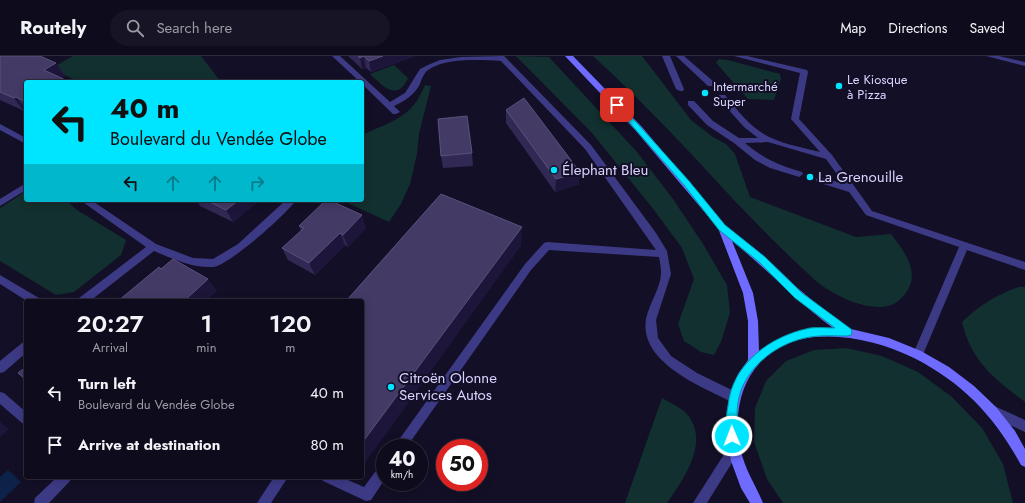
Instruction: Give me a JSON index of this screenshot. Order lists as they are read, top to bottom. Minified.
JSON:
{"places":["Le Kiosque à Pizza","Intermarché Super","Élephant Bleu","La Grenouille","Citroën Olonne Services Autos"],"page":{"header":"Routely","search":"Search here","nav":["Map","Directions","Saved"],"turn":["40 m","Boulevard du Vendée Globe"],"eta":["20:27","Arrival","1","min","120","m"],"list":[{"name":"Turn left","note":"Boulevard du Vendée Globe","value":"40 m"},{"name":"Arrive at destination","value":"80 m"}],"speed":"40 km/h","limit":"50"}}
